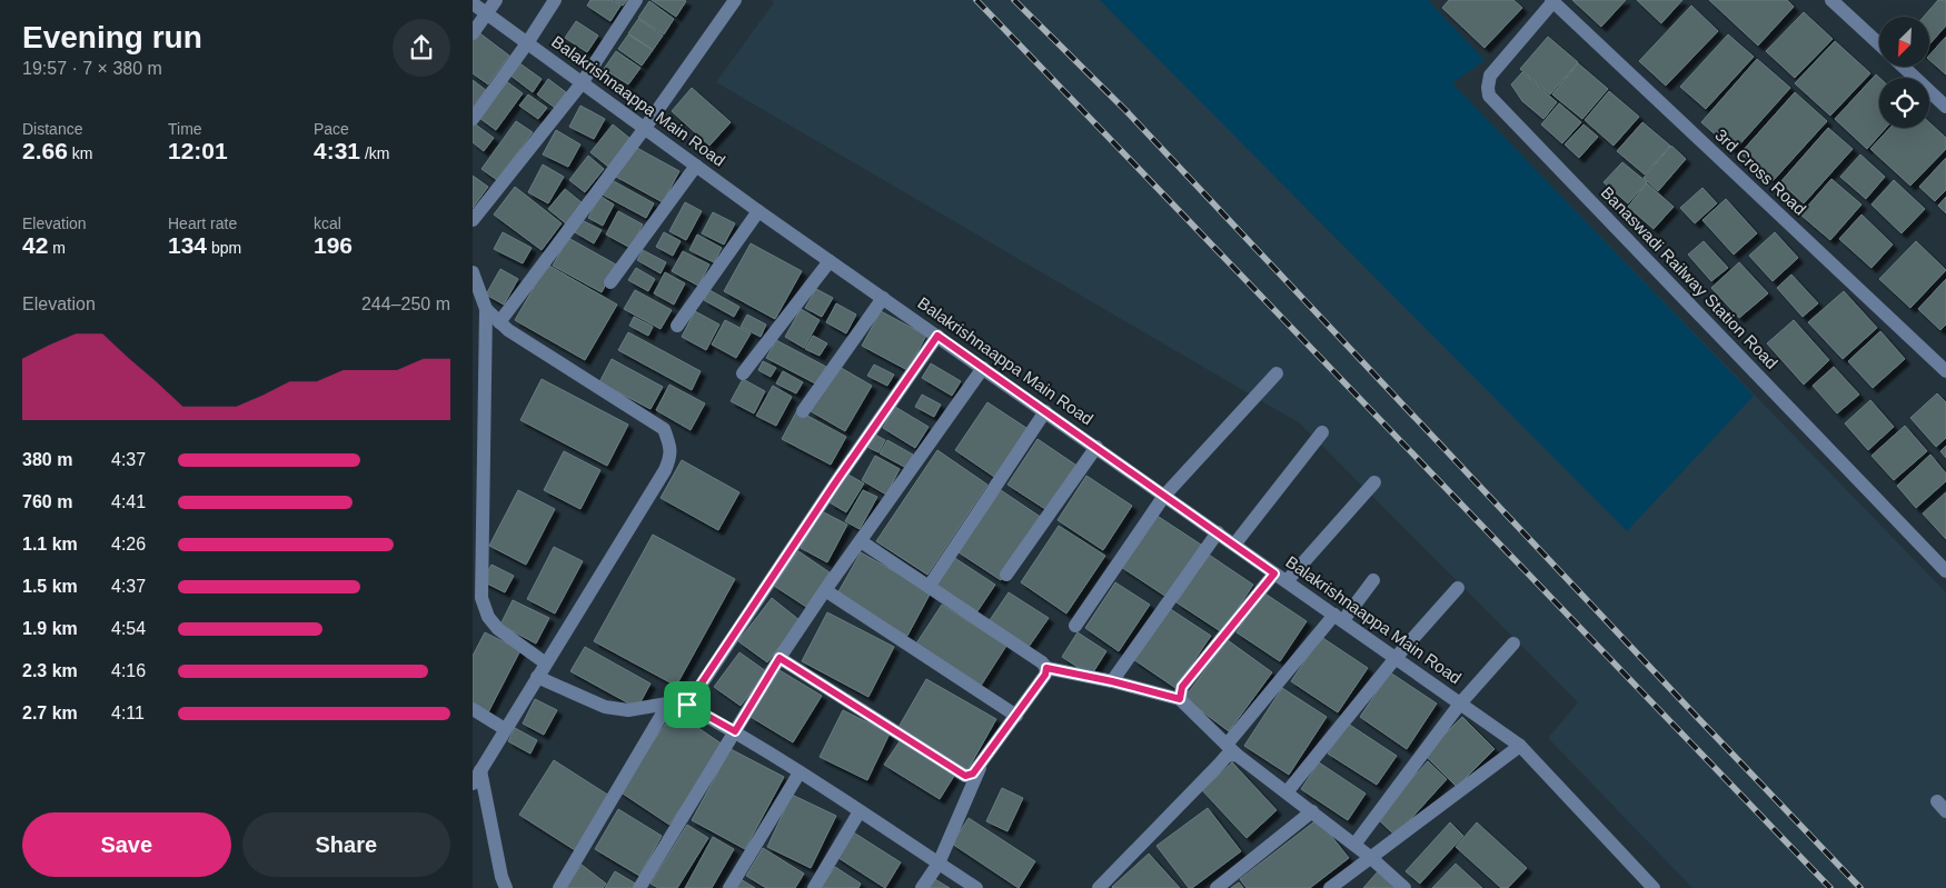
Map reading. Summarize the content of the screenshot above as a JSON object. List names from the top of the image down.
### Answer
{
  "streets": {
    "street": ["Balakrishnaappa Main Road", "3rd Cross Road", "Banaswadi Railway Station Road"]
  },
  "crossings": [
    ["3rd Cross Road", "Banaswadi Railway Station Road"]
  ],
  "north": "bottom left",
  "page": {
    "heading": ["Evening run", "19:57 · 7 × 380 m"],
    "stats": [
      ["Distance", "2.66 km"],
      ["Time", "12:01"],
      ["Pace", "4:31 /km"],
      ["Elevation", "42 m"],
      ["Heart rate", "134 bpm"],
      ["kcal", "196"]
    ],
    "chart": ["Elevation", "244–250 m"],
    "list": [
      {
        "name": "380 m",
        "note": "4:37"
      },
      {
        "name": "760 m",
        "note": "4:41"
      },
      {
        "name": "1.1 km",
        "note": "4:26"
      },
      {
        "name": "1.5 km",
        "note": "4:37"
      },
      {
        "name": "1.9 km",
        "note": "4:54"
      },
      {
        "name": "2.3 km",
        "note": "4:16"
      },
      {
        "name": "2.7 km",
        "note": "4:11"
      }
    ],
    "buttons": ["Save", "Share"]
  }
}
